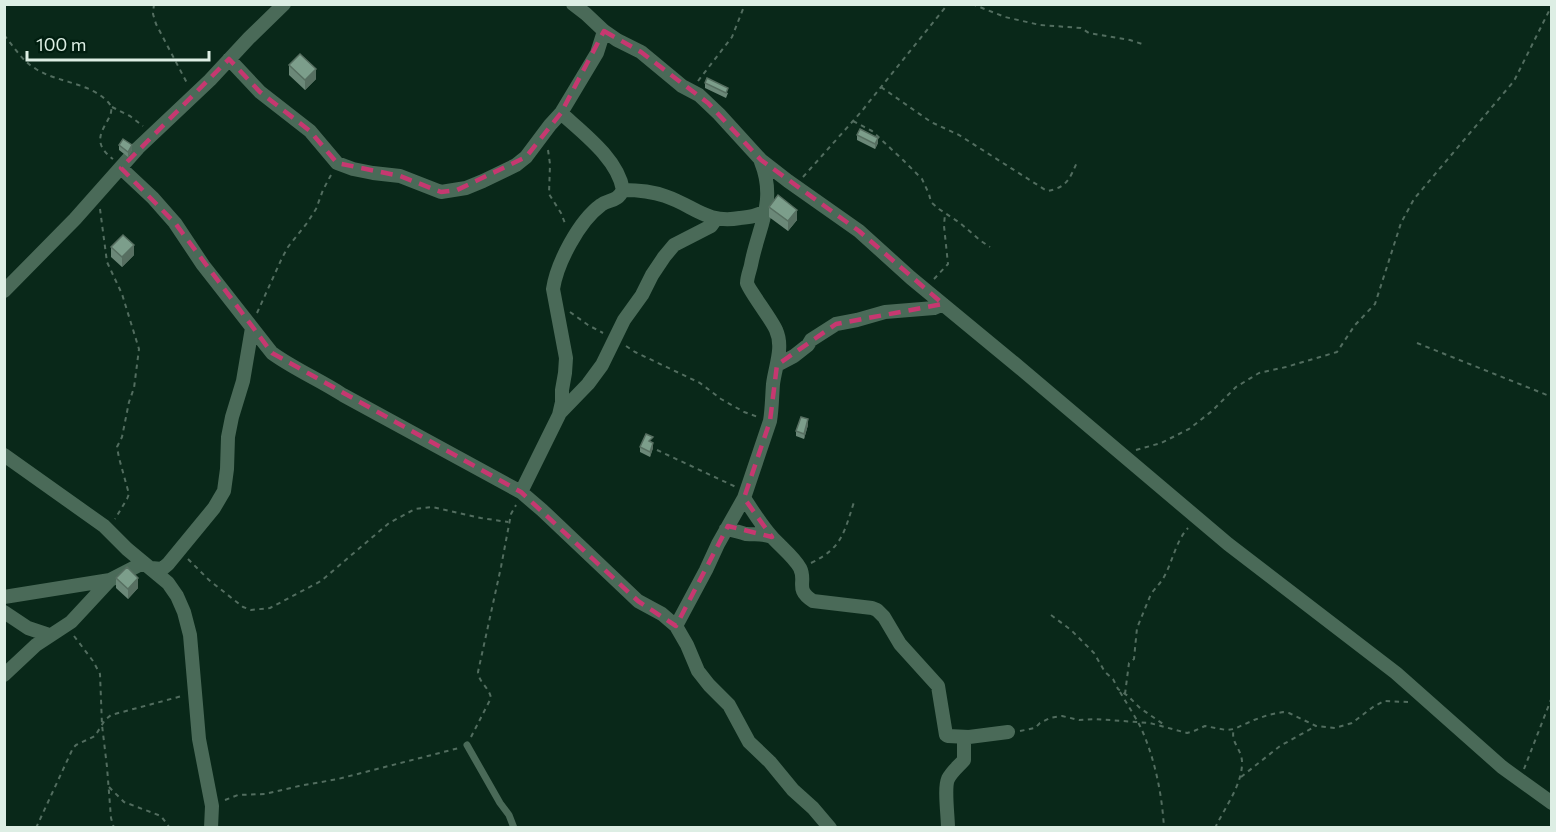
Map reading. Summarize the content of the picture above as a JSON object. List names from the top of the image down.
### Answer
{
  "scale_bar": "100 m"
}
